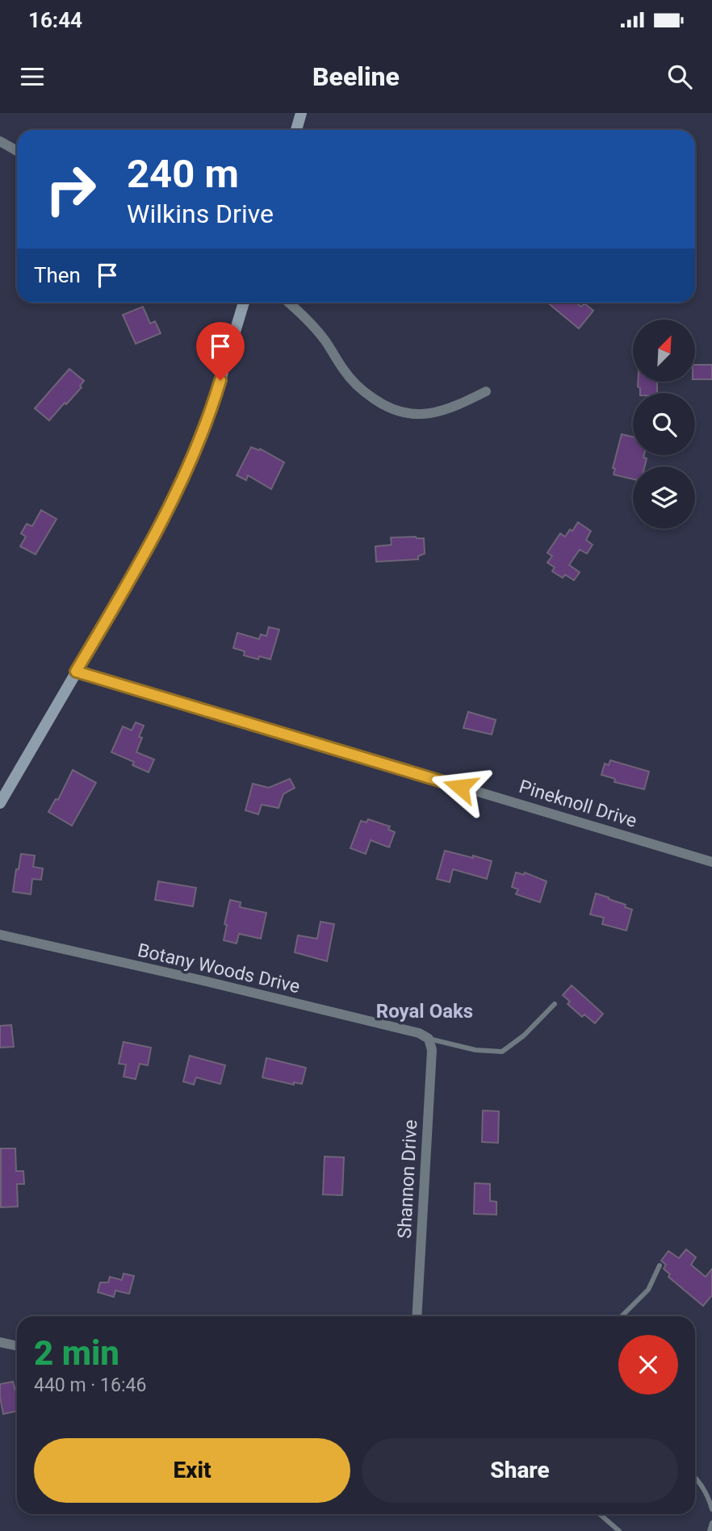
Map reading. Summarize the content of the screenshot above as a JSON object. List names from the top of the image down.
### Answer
{
  "streets": {
    "street": ["Pineknoll Drive", "Botany Woods Drive", "Shannon Drive"]
  },
  "crossings": [
    ["Botany Woods Drive", "Shannon Drive"]
  ],
  "districts": ["Royal Oaks"],
  "north": "top right",
  "page": {
    "status": "16:44",
    "header": "Beeline",
    "turn": ["240 m", "Wilkins Drive"],
    "then": "Then",
    "heading": ["2 min", "440 m · 16:46"],
    "buttons": ["Exit", "Share"]
  }
}
